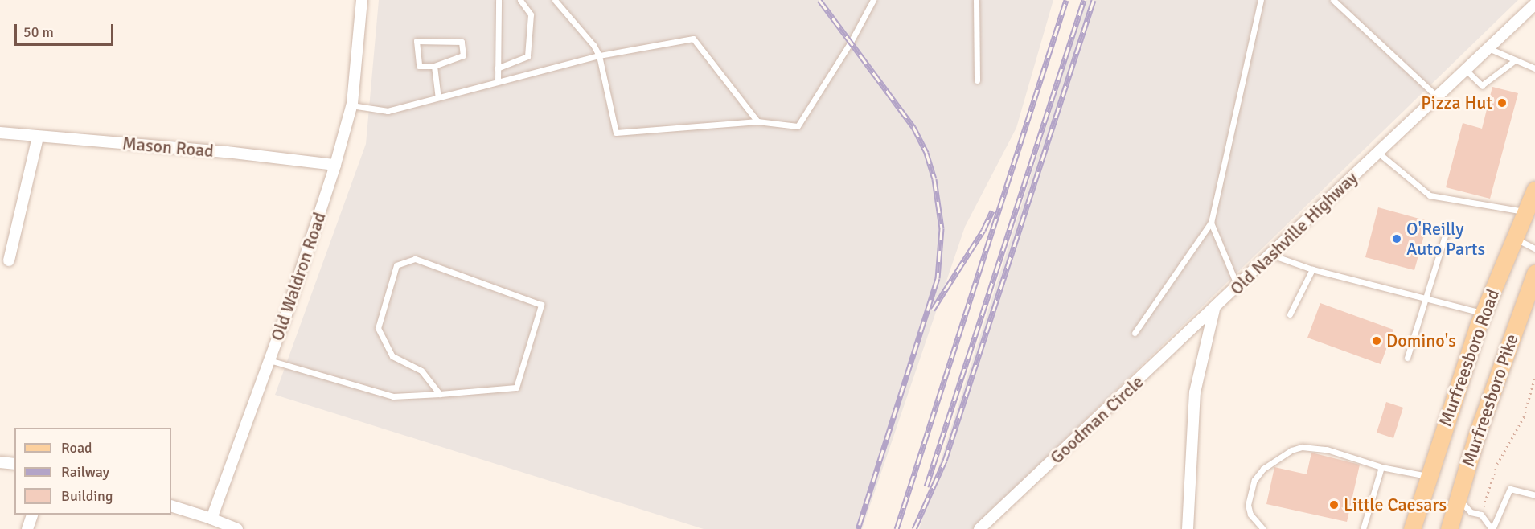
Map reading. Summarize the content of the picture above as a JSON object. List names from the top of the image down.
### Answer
{
  "streets": {
    "main road": ["Murfreesboro Road", "Murfreesboro Pike"],
    "street": [
      "Mason Road",
      "Old Nashville Highway",
      "Old Waldron Road",
      "Goodman Circle"
    ]
  },
  "crossings": [
    ["Mason Road", "Old Waldron Road"],
    ["Old Nashville Highway", "Goodman Circle"]
  ],
  "places": [
    "Pizza Hut",
    "O'Reilly Auto Parts",
    "Domino's",
    "Little Caesars"
  ],
  "legend": ["Road", "Railway", "Building"],
  "scale_bar": "50 m"
}
